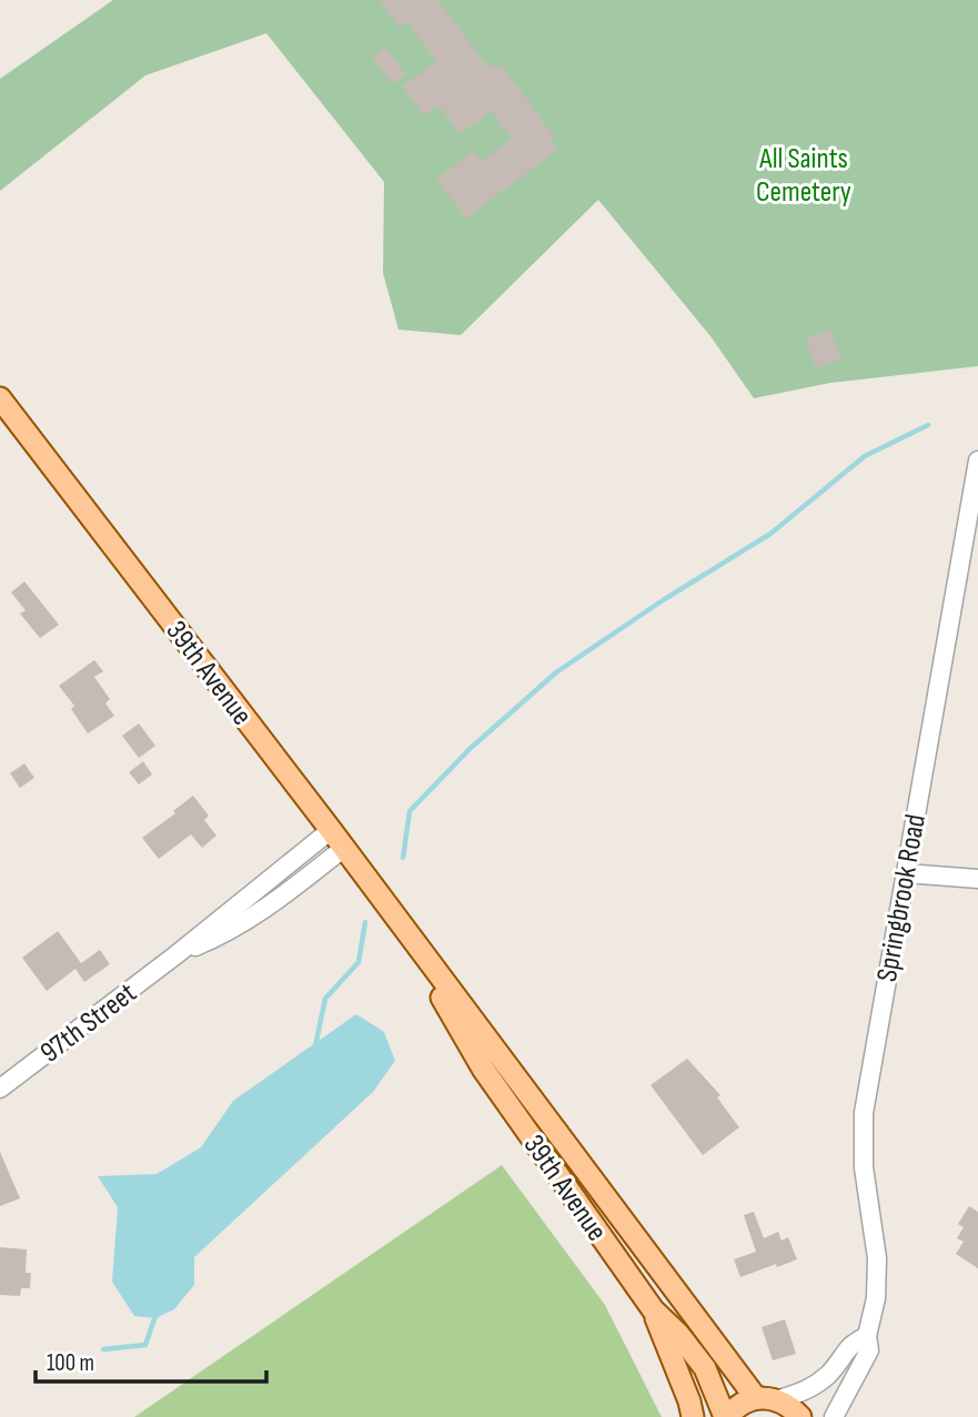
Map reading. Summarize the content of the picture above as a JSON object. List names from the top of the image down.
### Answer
{
  "streets": {
    "main road": ["39th Avenue"],
    "street": ["Springbrook Road", "97th Street"]
  },
  "crossings": [
    ["39th Avenue", "97th Street"]
  ],
  "parks": ["All Saints Cemetery"],
  "scale_bar": "100 m"
}
